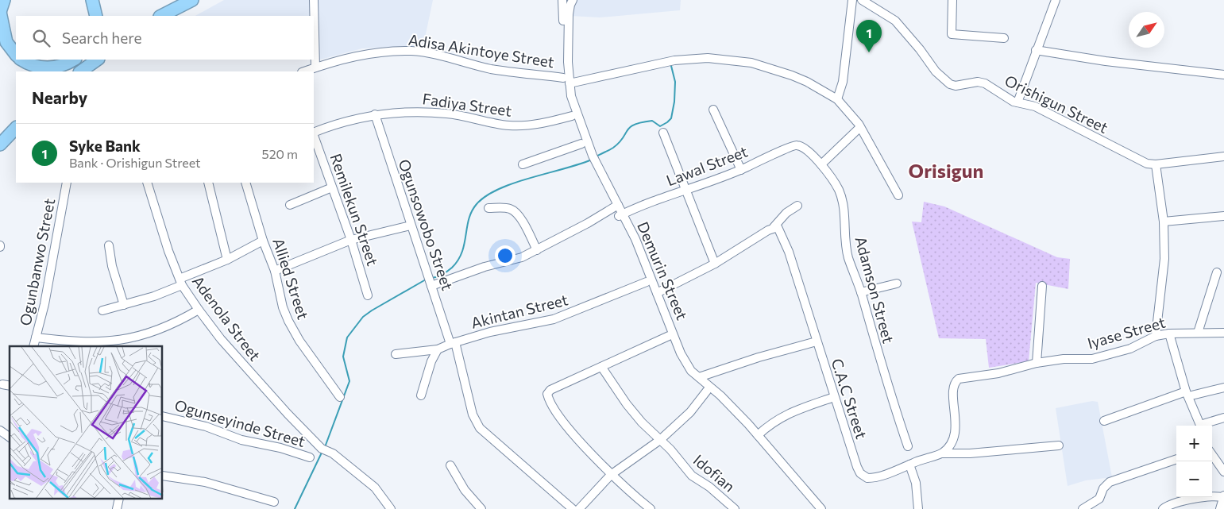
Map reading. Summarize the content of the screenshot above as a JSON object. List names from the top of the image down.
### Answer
{
  "streets": {
    "street": [
      "Adisa Akintoye Street",
      "Orishigun Street",
      "Fadiya Street",
      "Lawal Street",
      "Remilekun Street",
      "Ogunsowobo Street",
      "Ogunbanwo Street",
      "Demurin Street",
      "Allied Street",
      "Adamson Street",
      "Akintan Street",
      "Adenola Street",
      "Iyase Street",
      "C.A.C Street",
      "Ogunseyinde Street",
      "Idofian"
    ]
  },
  "crossings": [
    ["Adisa Akintoye Street", "Demurin Street"],
    ["Fadiya Street", "Ogunsowobo Street"],
    ["Fadiya Street", "Demurin Street"],
    ["Lawal Street", "Demurin Street"],
    ["Lawal Street", "Adamson Street"],
    ["Ogunsowobo Street", "Akintan Street"],
    ["Demurin Street", "Akintan Street"]
  ],
  "districts": ["Orisigun"],
  "north": "top right",
  "page": {
    "search": "Search here",
    "pins": "1",
    "heading": "Nearby",
    "list": [
      {
        "mark": "1",
        "name": "Syke Bank",
        "note": "Bank · Orishigun Street",
        "value": "520 m"
      }
    ],
    "map_buttons": ["+", "−"]
  }
}
